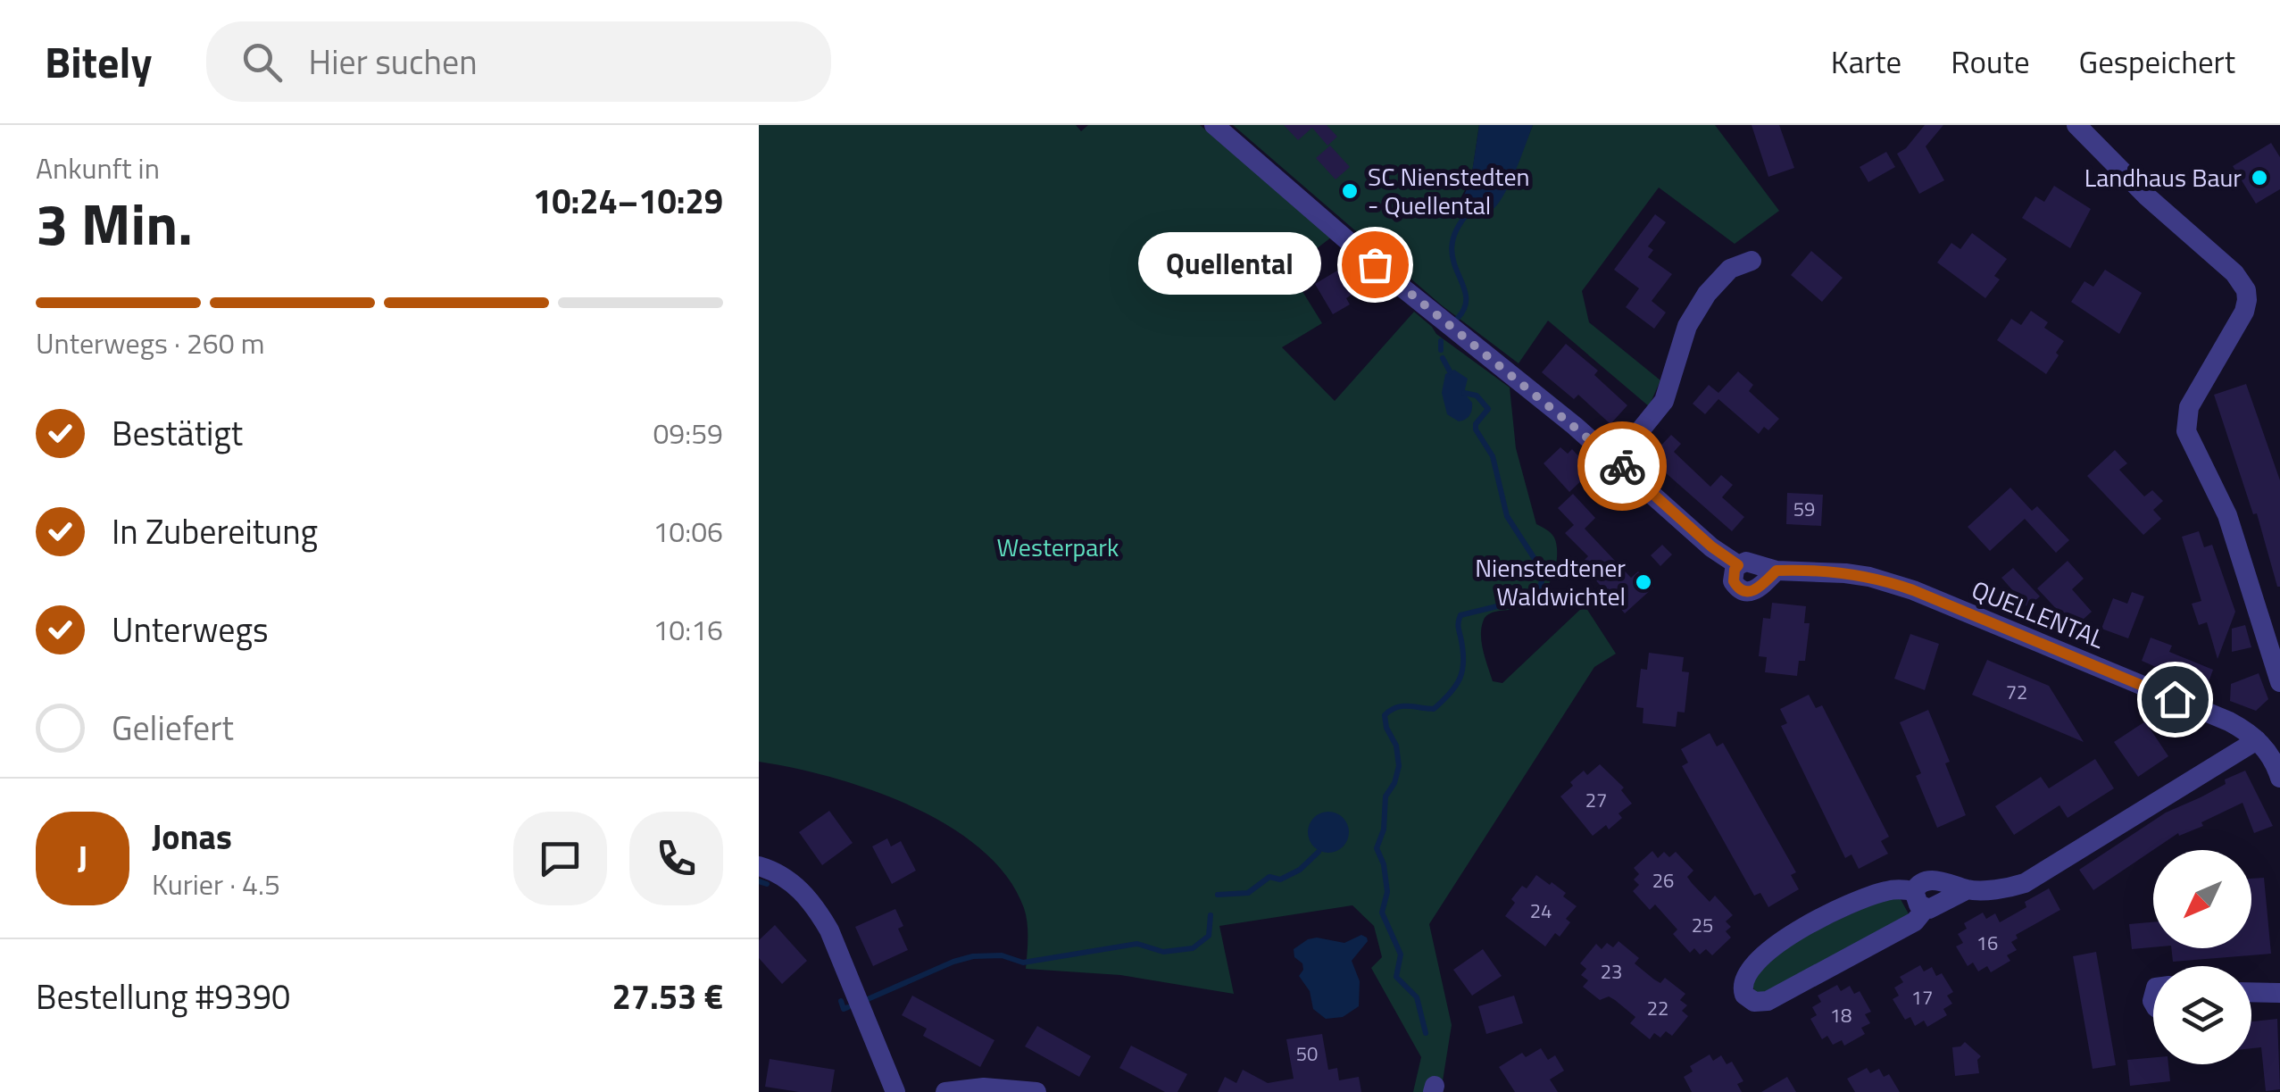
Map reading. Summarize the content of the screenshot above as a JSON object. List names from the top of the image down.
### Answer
{
  "streets": {
    "street": ["QUELLENTAL"]
  },
  "parks": ["Westerpark"],
  "places": [
    "Landhaus Baur",
    "SC Nienstedten - Quellental",
    "Quellental",
    "Nienstedtener Waldwichtel"
  ],
  "house_numbers": [
    "59",
    "72",
    "27",
    "26",
    "24",
    "25",
    "16",
    "23",
    "17",
    "22",
    "18",
    "50"
  ],
  "north": "bottom left",
  "page": {
    "header": "Bitely",
    "search": "Hier suchen",
    "nav": ["Karte", "Route", "Gespeichert"],
    "heading": ["3 Min.", "Ankunft in", "10:24–10:29"],
    "panel": [
      "Jonas",
      "Kurier · 4.5",
      "Bestellung #9390",
      "27.53 €"
    ],
    "bubble": "Quellental",
    "bar": "Unterwegs · 260 m",
    "list": [
      ["Bestätigt", "09:59"],
      ["In Zubereitung", "10:06"],
      ["Unterwegs", "10:16"],
      "Geliefert"
    ],
    "round": "J"
  }
}
